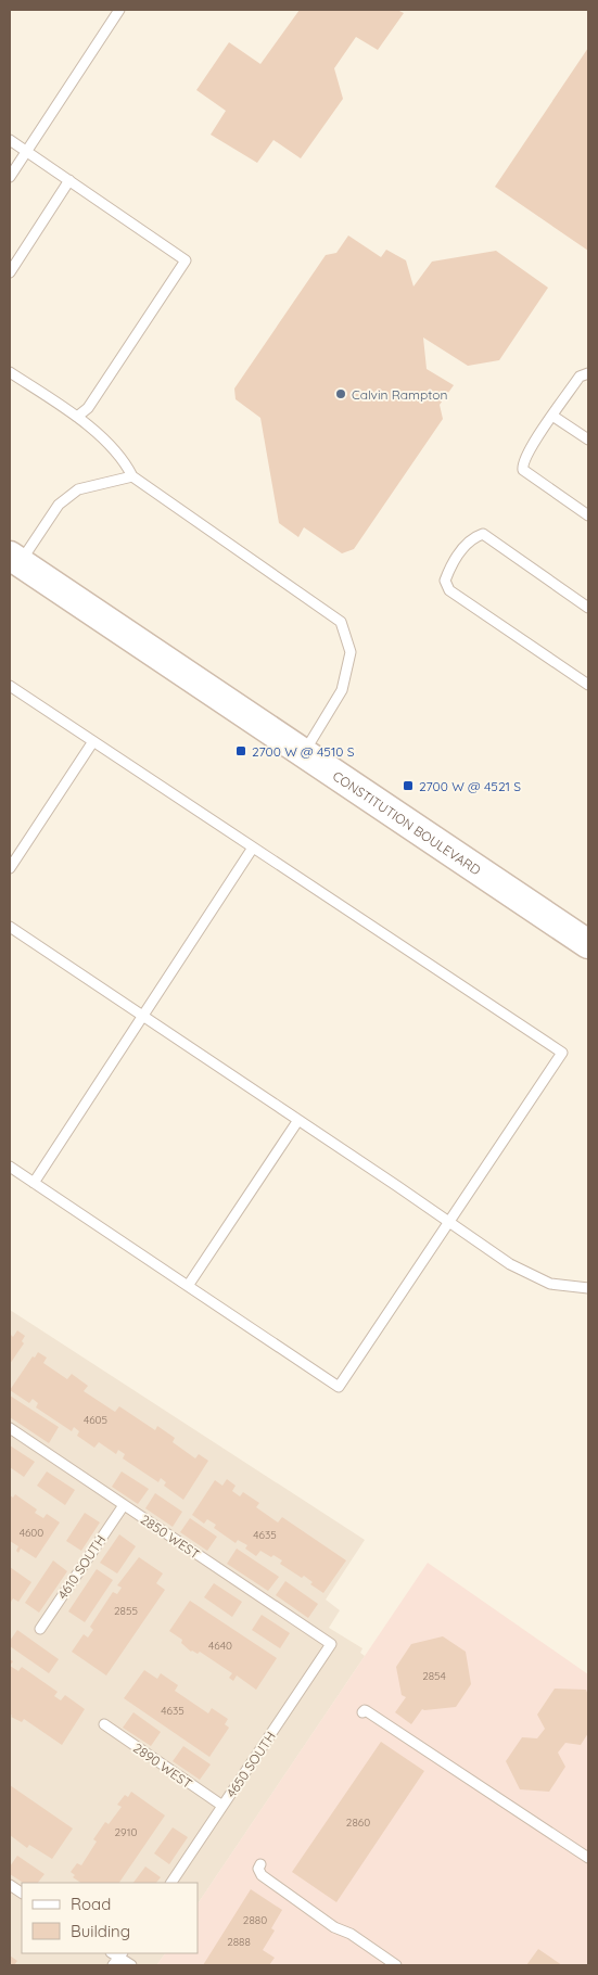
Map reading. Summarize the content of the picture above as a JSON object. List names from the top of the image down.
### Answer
{
  "streets": {
    "main road": ["CONSTITUTION BOULEVARD"],
    "lane": [
      "2850 WEST",
      "4610 SOUTH",
      "4650 SOUTH",
      "2890 WEST"
    ]
  },
  "crossings": [
    ["2850 WEST", "4610 SOUTH"],
    ["2850 WEST", "4650 SOUTH"],
    ["4650 SOUTH", "2890 WEST"]
  ],
  "places": {
    "other": ["Calvin Rampton"],
    "transit": ["2700 W @ 4510 S", "2700 W @ 4521 S"]
  },
  "house_numbers": [
    "4605",
    "4600",
    "4635",
    "2855",
    "4640",
    "2854",
    "4635",
    "2860",
    "2910",
    "2880",
    "2888"
  ],
  "legend": ["Road", "Building"]
}
